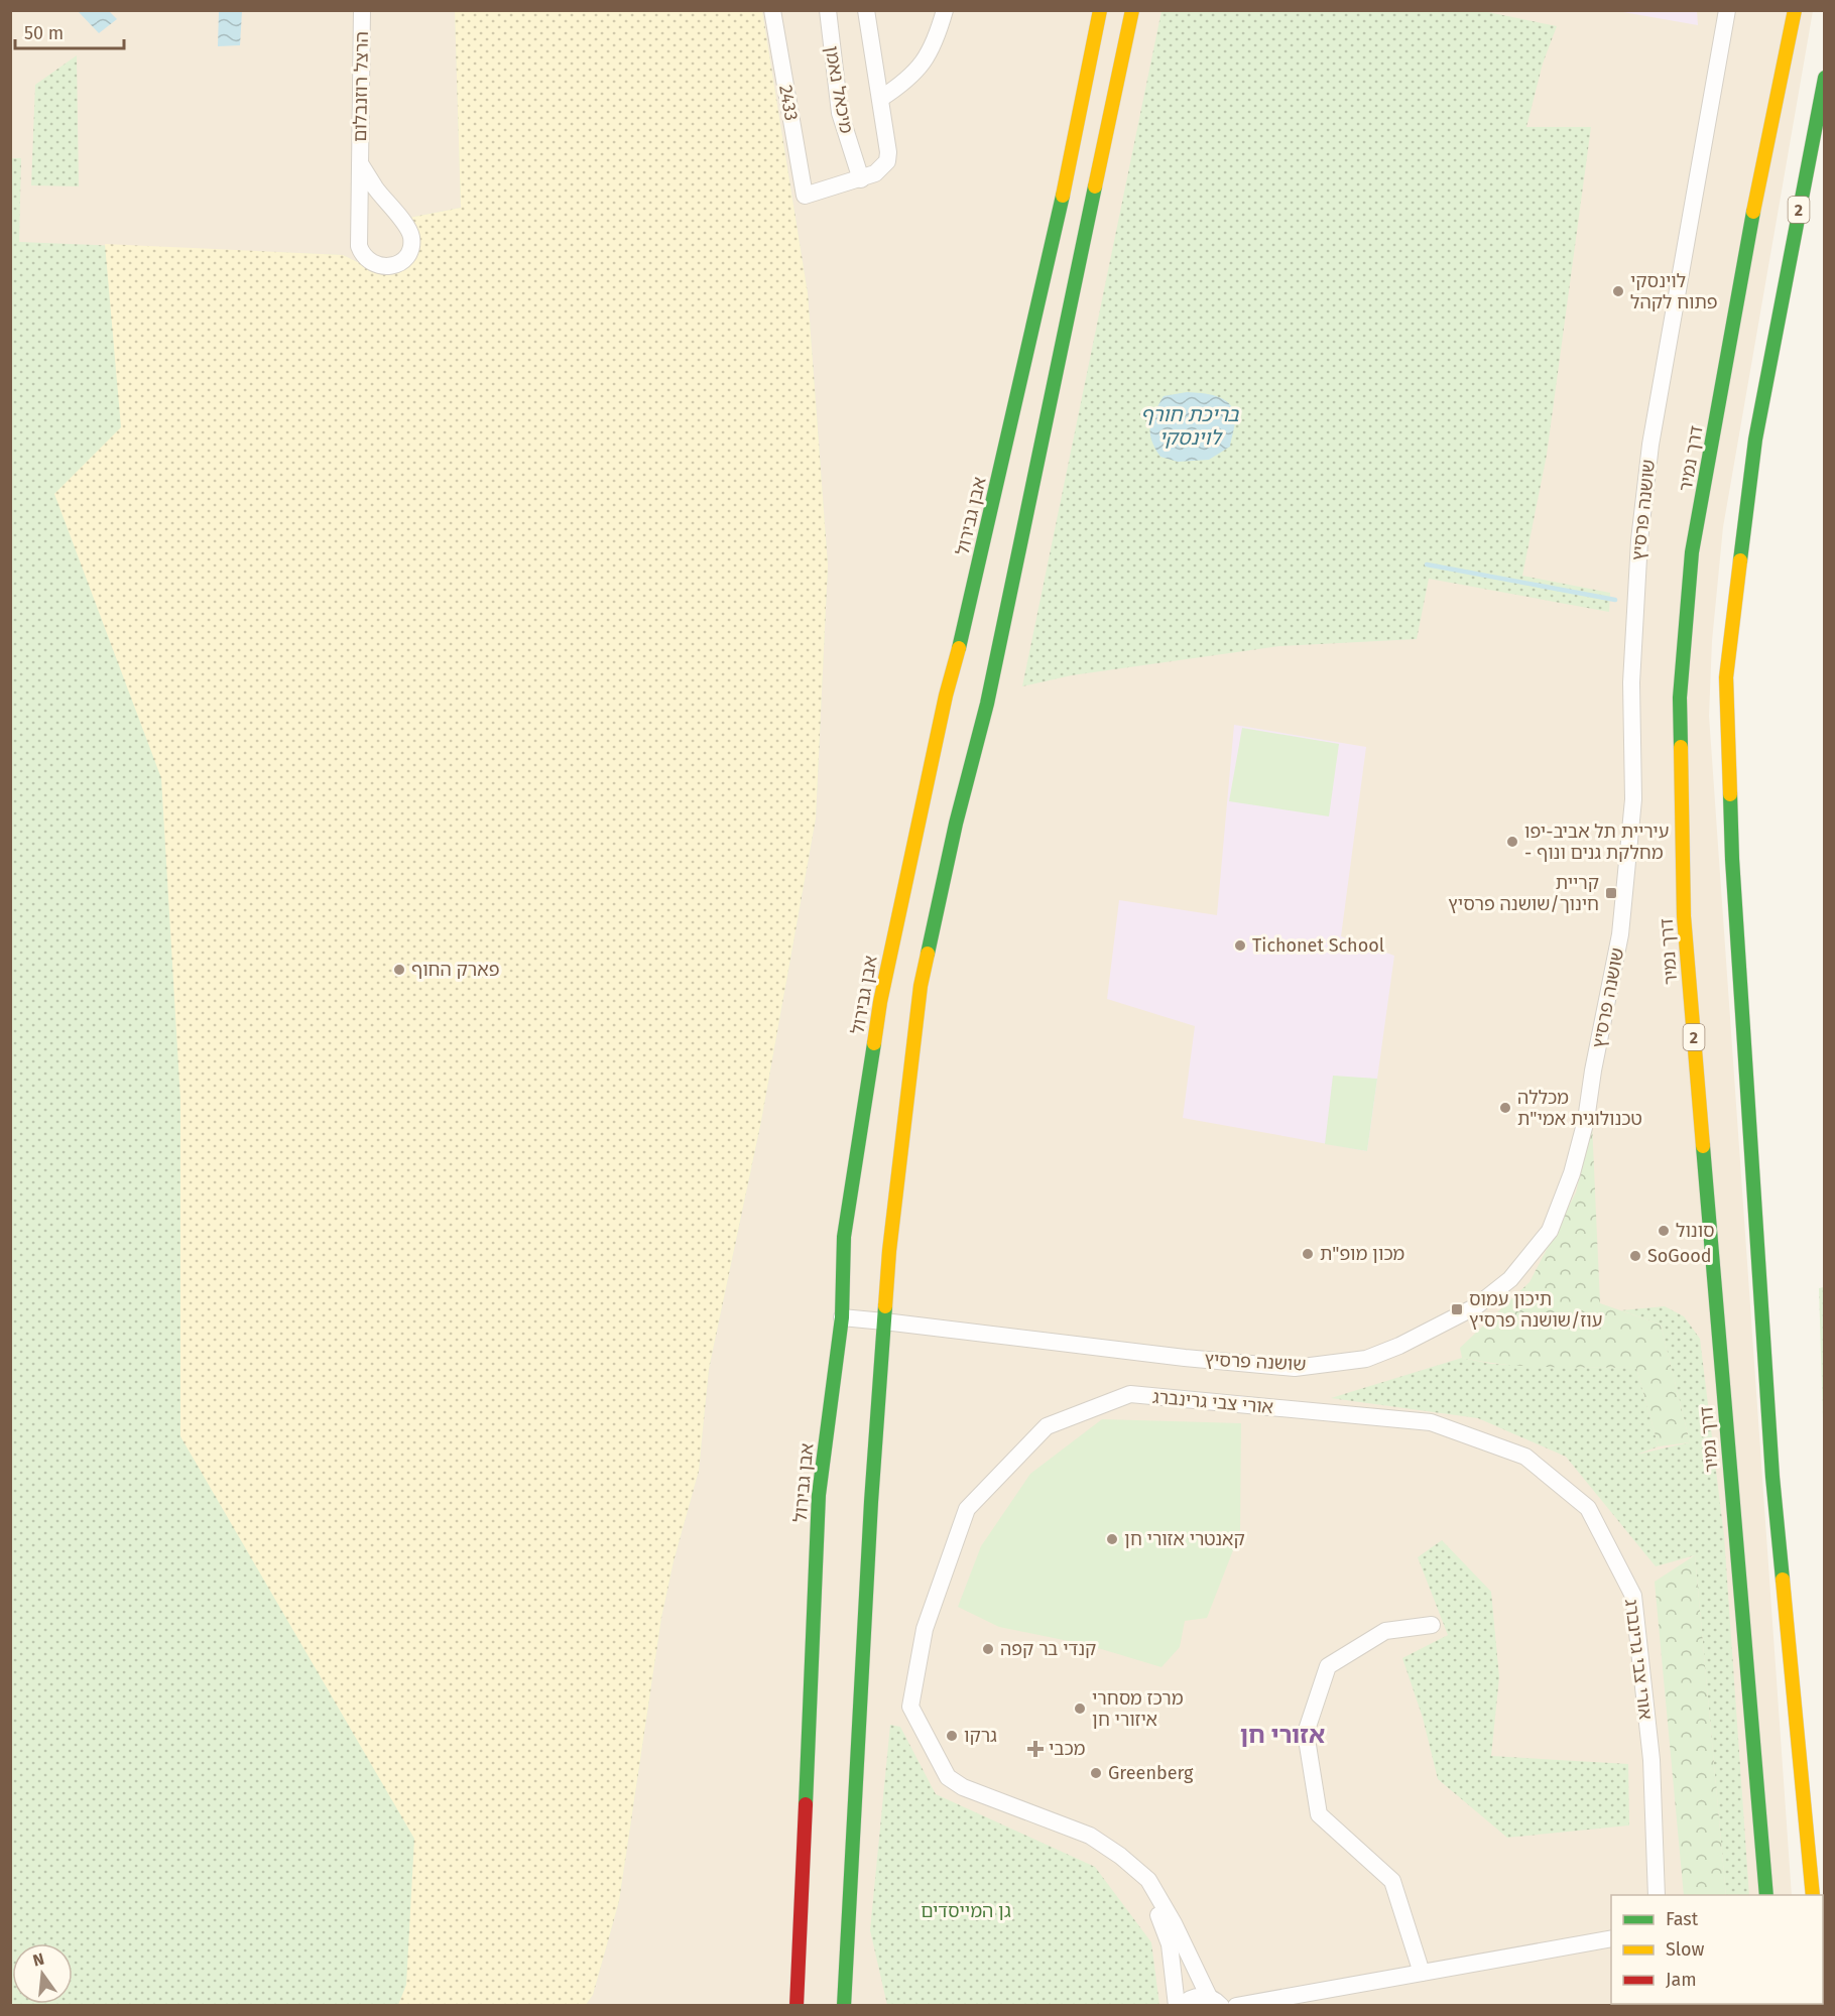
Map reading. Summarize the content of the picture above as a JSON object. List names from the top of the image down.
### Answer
{
  "streets": {
    "main road": ["2", "דרך נמיר", "אבן גבירול"],
    "street": [
      "הרצל רוזנבלום",
      "מיכאל נאמן",
      "2433",
      "שושנה פרסיץ",
      "אורי צבי גרינברג"
    ]
  },
  "crossings": [
    ["מיכאל נאמן", "2433"],
    ["שושנה פרסיץ", "אבן גבירול"]
  ],
  "districts": ["אזורי חן"],
  "water": ["בריכת חורף לוינסקי"],
  "parks": ["גן המייסדים"],
  "places": {
    "other": [
      "לוינסקי פתוח לקהל",
      "עיריית תל אביב-יפו - מחלקת גנים ונוף",
      "Tichonet School",
      "פארק החוף",
      "מכללה טכנולוגית אמי\"ת",
      "סונול",
      "מכון מופ\"ת",
      "SoGood",
      "קאנטרי אזורי חן",
      "קנדי בר קפה",
      "מרכז מסחרי איזורי חן",
      "גרקו",
      "Greenberg"
    ],
    "transit": ["קריית חינוך/שושנה פרסיץ", "תיכון עמוס עוז/שושנה פרסיץ"],
    "health": ["מכבי"]
  },
  "legend": ["Fast", "Slow", "Jam"],
  "scale_bar": "50 m",
  "north": "top"
}
